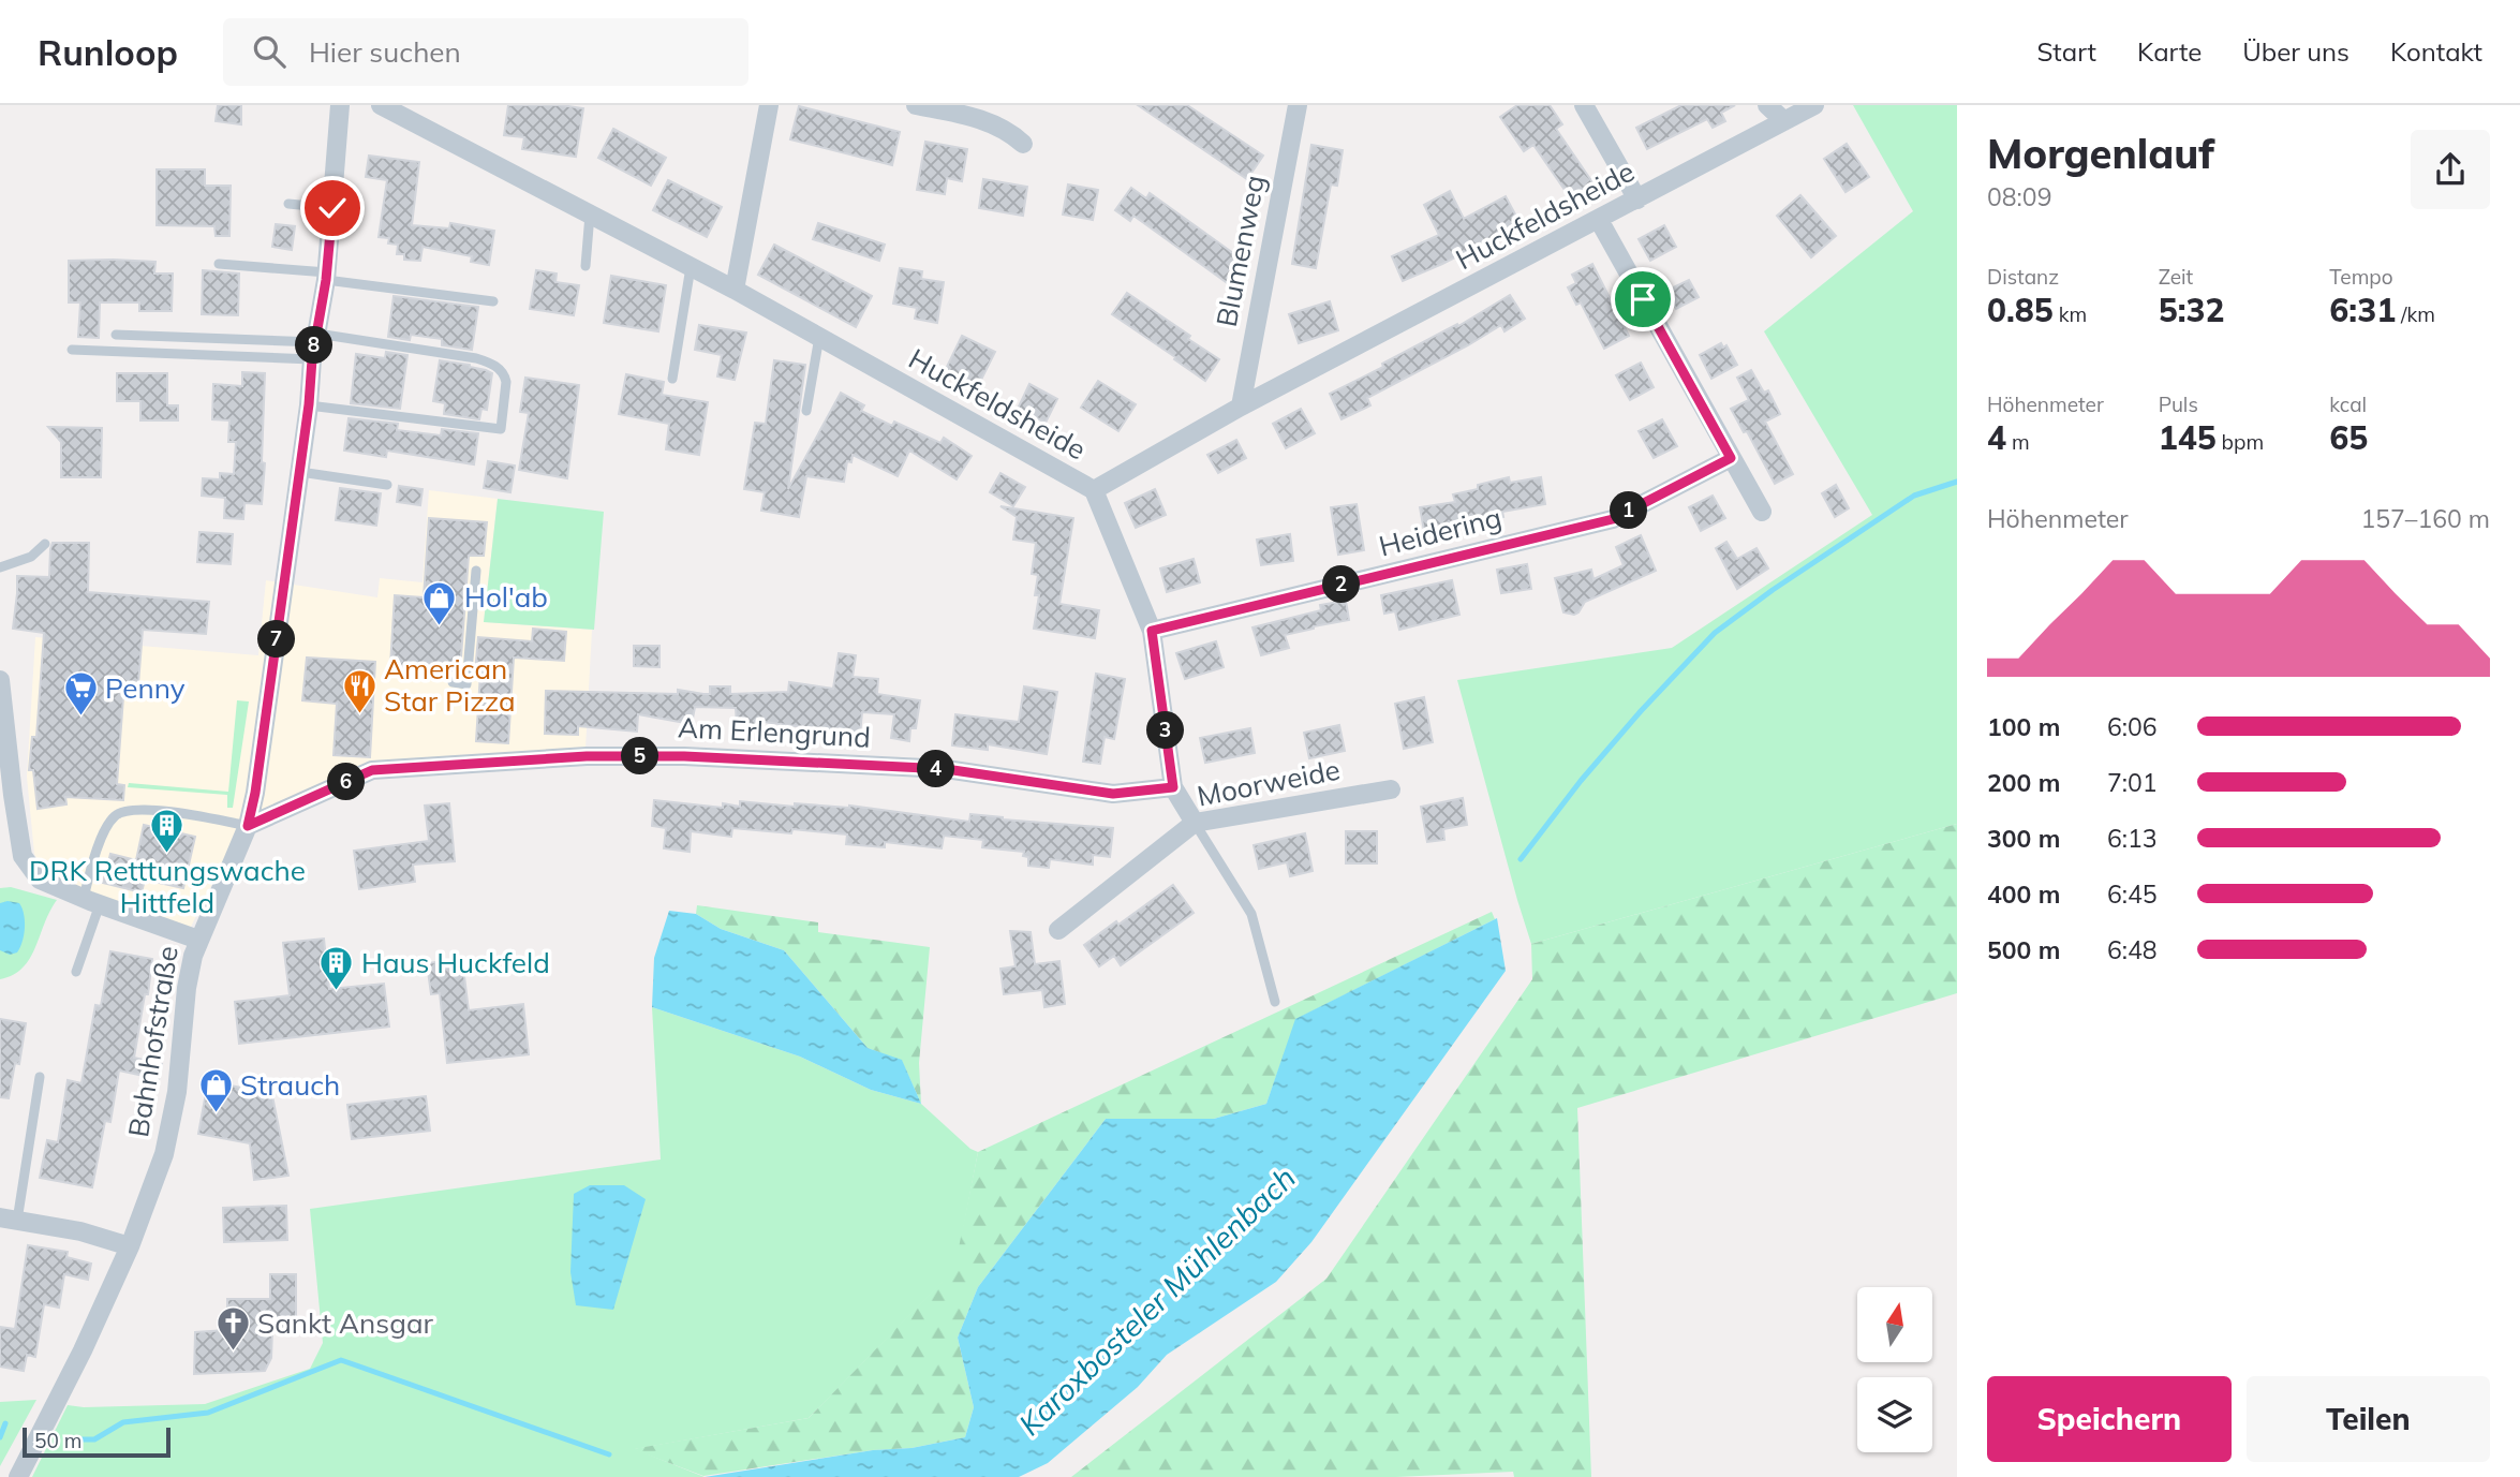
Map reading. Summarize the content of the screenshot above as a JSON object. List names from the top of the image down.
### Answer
{
  "streets": {
    "street": [
      "Huckfeldsheide",
      "Blumenweg",
      "Heidering",
      "Am Erlengrund",
      "Moorweide",
      "Bahnhofstraße"
    ]
  },
  "crossings": [
    ["Huckfeldsheide", "Blumenweg"],
    ["Am Erlengrund", "Bahnhofstraße"]
  ],
  "water": ["Karoxbosteler Mühlenbach"],
  "places": {
    "shop": ["Hol'ab", "Strauch"],
    "restaurant": ["American Star Pizza"],
    "supermarket": ["Penny"],
    "building": ["DRK Retttungswache Hittfeld", "Haus Huckfeld"],
    "church": ["Sankt Ansgar"]
  },
  "scale_bar": "50 m",
  "north": "top",
  "page": {
    "header": "Runloop",
    "search": "Hier suchen",
    "nav": [
      "Start",
      "Karte",
      "Über uns",
      "Kontakt"
    ],
    "heading": ["Morgenlauf", "08:09"],
    "stats": [
      ["Distanz", "0.85 km"],
      ["Zeit", "5:32"],
      ["Tempo", "6:31 /km"],
      ["Höhenmeter", "4 m"],
      ["Puls", "145 bpm"],
      ["kcal", "65"]
    ],
    "pins": [
      "8",
      "1",
      "2",
      "7",
      "3",
      "5",
      "4",
      "6"
    ],
    "chart": ["Höhenmeter", "157–160 m"],
    "list": [
      {
        "name": "100 m",
        "note": "6:06"
      },
      {
        "name": "200 m",
        "note": "7:01"
      },
      {
        "name": "300 m",
        "note": "6:13"
      },
      {
        "name": "400 m",
        "note": "6:45"
      },
      {
        "name": "500 m",
        "note": "6:48"
      }
    ],
    "buttons": ["Speichern", "Teilen"],
    "scale": "50 m"
  }
}
